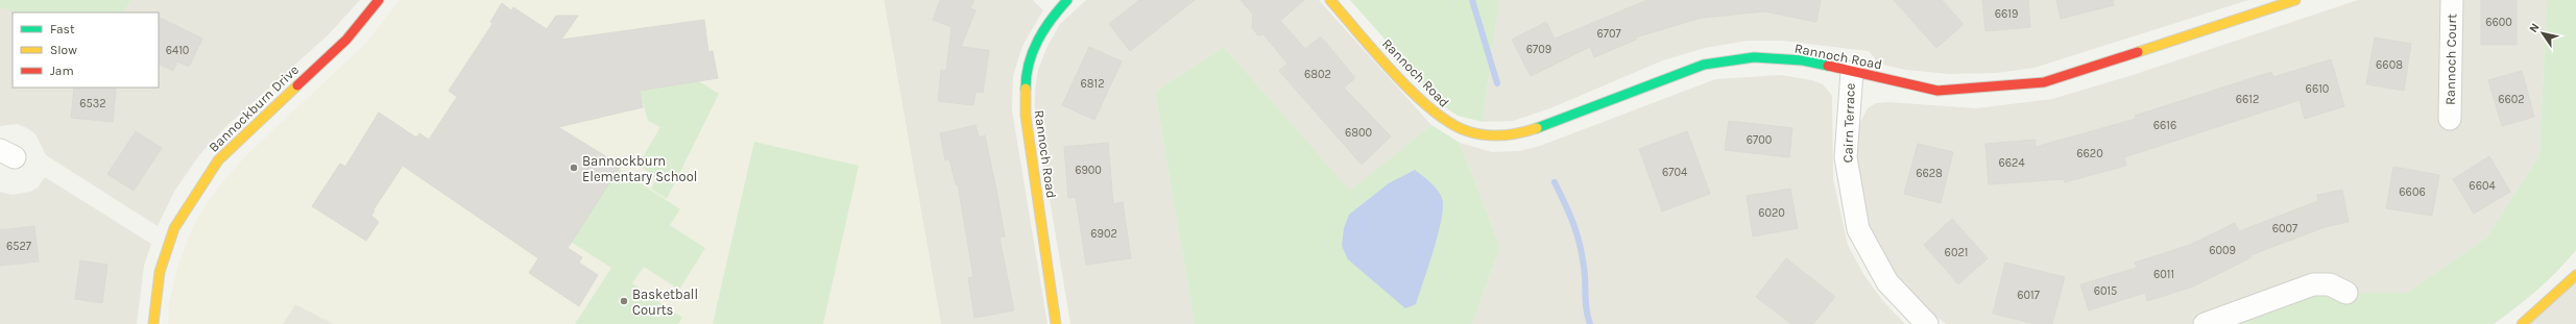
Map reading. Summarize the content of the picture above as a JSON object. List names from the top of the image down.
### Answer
{
  "streets": {
    "street": [
      "Rannoch Road",
      "Rannoch Court",
      "Bannockburn Drive",
      "Cairn Terrace"
    ]
  },
  "crossings": [
    ["Rannoch Road", "Cairn Terrace"]
  ],
  "places": ["Bannockburn Elementary School", "Basketball Courts"],
  "house_numbers": [
    "6619",
    "6600",
    "6707",
    "6709",
    "6410",
    "6608",
    "6802",
    "6812",
    "6610",
    "6612",
    "6602",
    "6532",
    "6616",
    "6800",
    "6700",
    "6620",
    "6624",
    "6900",
    "6704",
    "6628",
    "6604",
    "6606",
    "6020",
    "6007",
    "6902",
    "6527",
    "6009",
    "6021",
    "6011",
    "6015",
    "6017"
  ],
  "legend": ["Fast", "Slow", "Jam"],
  "north": "top left"
}
